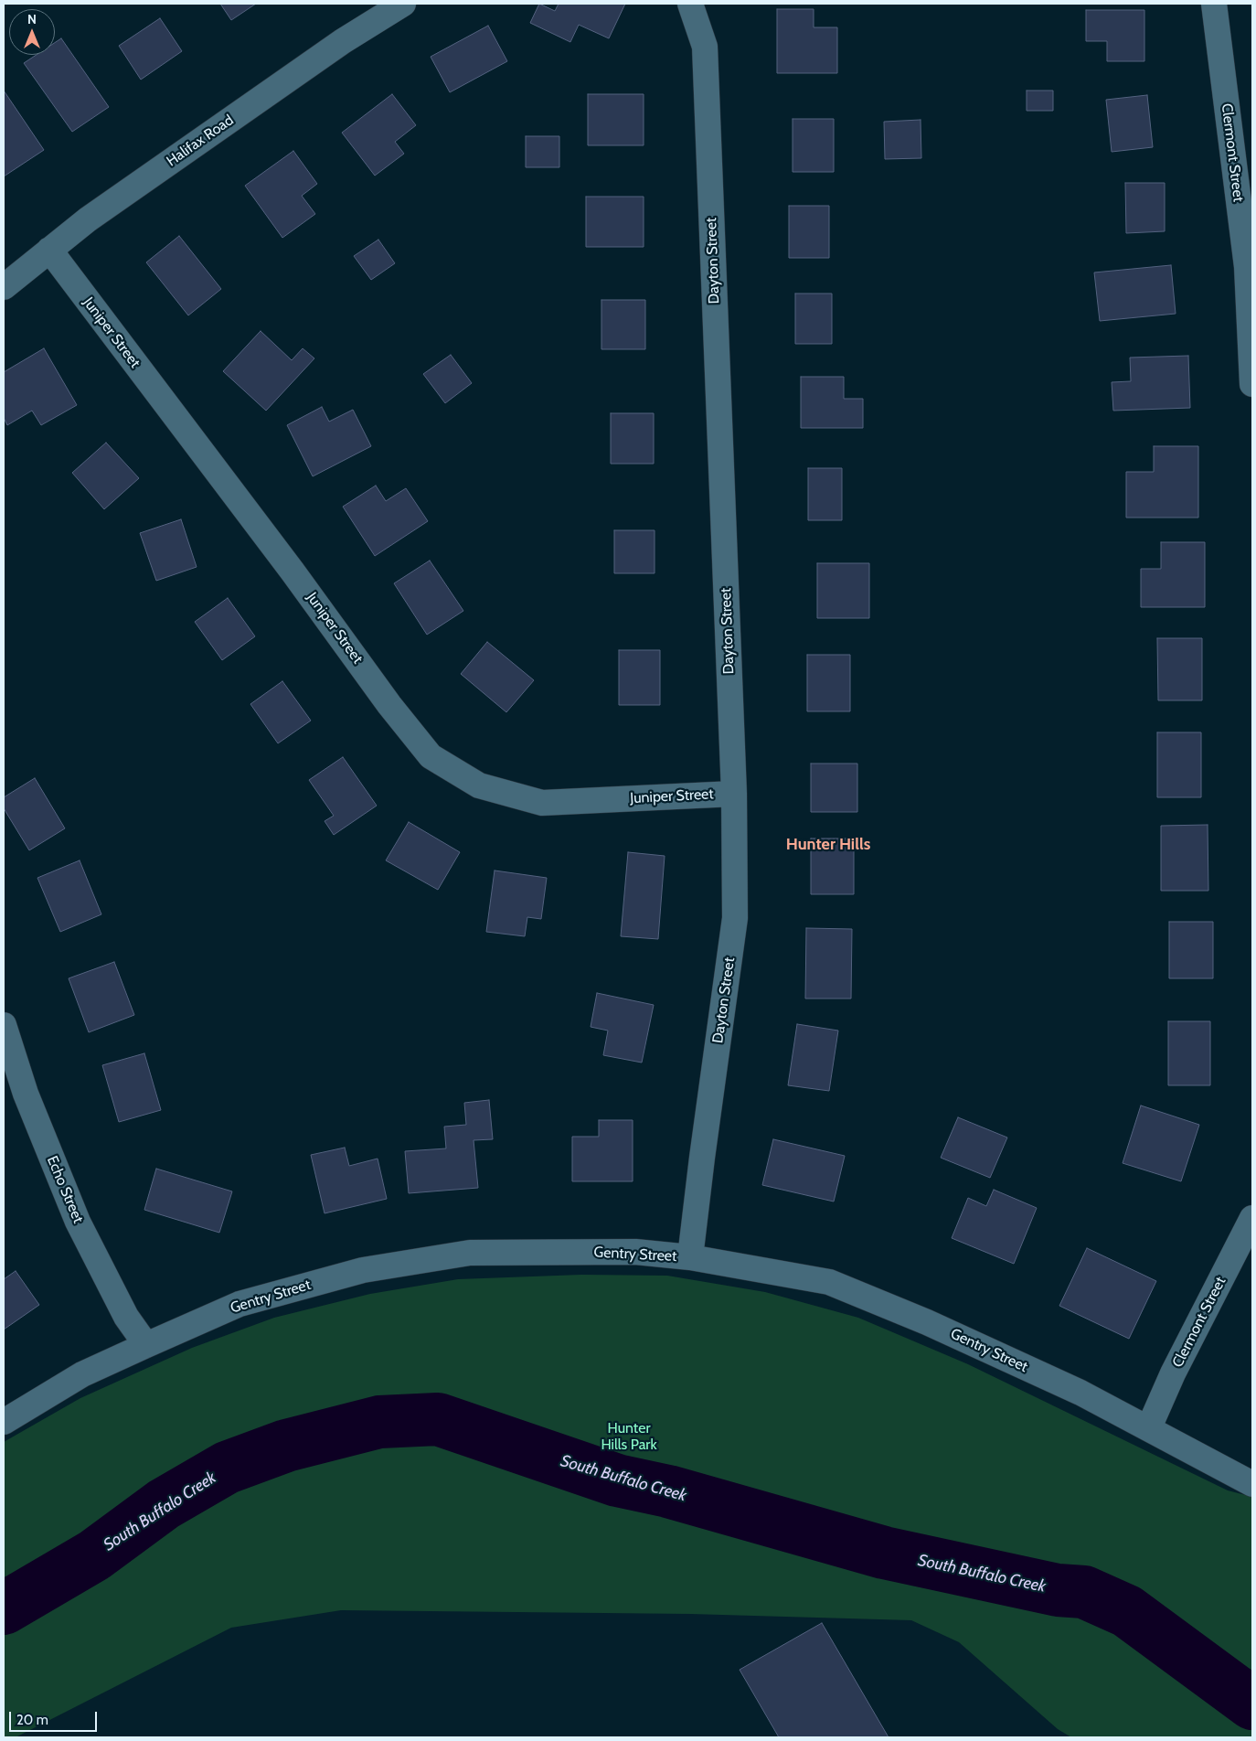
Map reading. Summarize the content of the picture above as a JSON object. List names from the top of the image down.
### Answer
{
  "streets": {
    "street": [
      "Halifax Road",
      "Clermont Street",
      "Dayton Street",
      "Juniper Street",
      "Echo Street",
      "Gentry Street"
    ]
  },
  "crossings": [
    ["Halifax Road", "Juniper Street"],
    ["Clermont Street", "Gentry Street"],
    ["Dayton Street", "Juniper Street"],
    ["Dayton Street", "Gentry Street"],
    ["Echo Street", "Gentry Street"]
  ],
  "districts": ["Hunter Hills"],
  "water": ["South Buffalo Creek"],
  "parks": ["Hunter Hills Park"],
  "scale_bar": "20 m",
  "north": "top"
}
